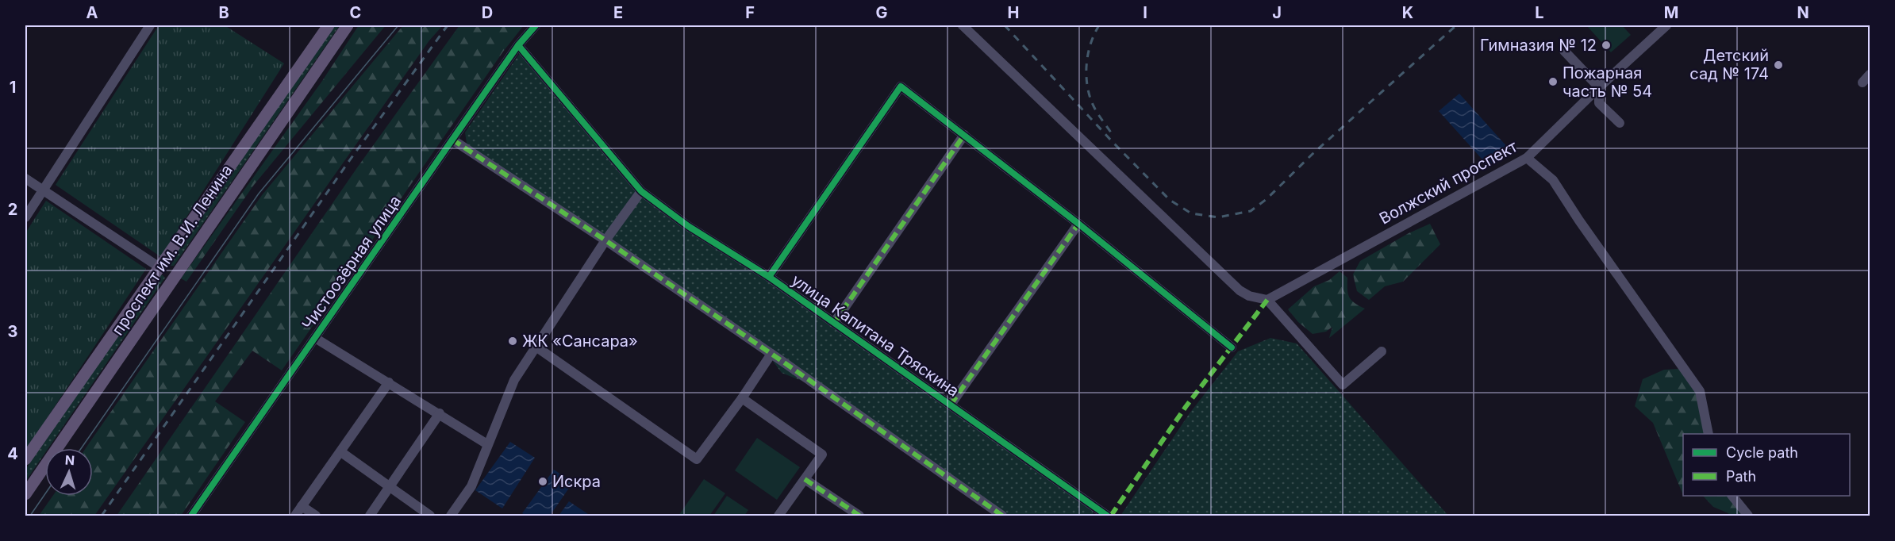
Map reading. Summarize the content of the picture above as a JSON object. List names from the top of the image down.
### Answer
{
  "streets": {
    "main road": ["проспект им. В.И. Ленина"],
    "street": ["Волжский проспект", "Чистоозёрная улица", "улица Капитана Тряскина"]
  },
  "crossings": [
    ["Чистоозёрная улица", "улица Капитана Тряскина"]
  ],
  "places": [
    "Гимназия № 12",
    "Детский сад № 174",
    "Пожарная часть № 54",
    "ЖК «Сансара»",
    "Искра"
  ],
  "legend": ["Cycle path", "Path"],
  "north": "top",
  "grid": {
    "columns": [
      "A",
      "B",
      "C",
      "D",
      "E",
      "F",
      "G",
      "H",
      "I",
      "J",
      "K",
      "L",
      "M",
      "N"
    ],
    "rows": [
      "1",
      "2",
      "3",
      "4"
    ]
  }
}
